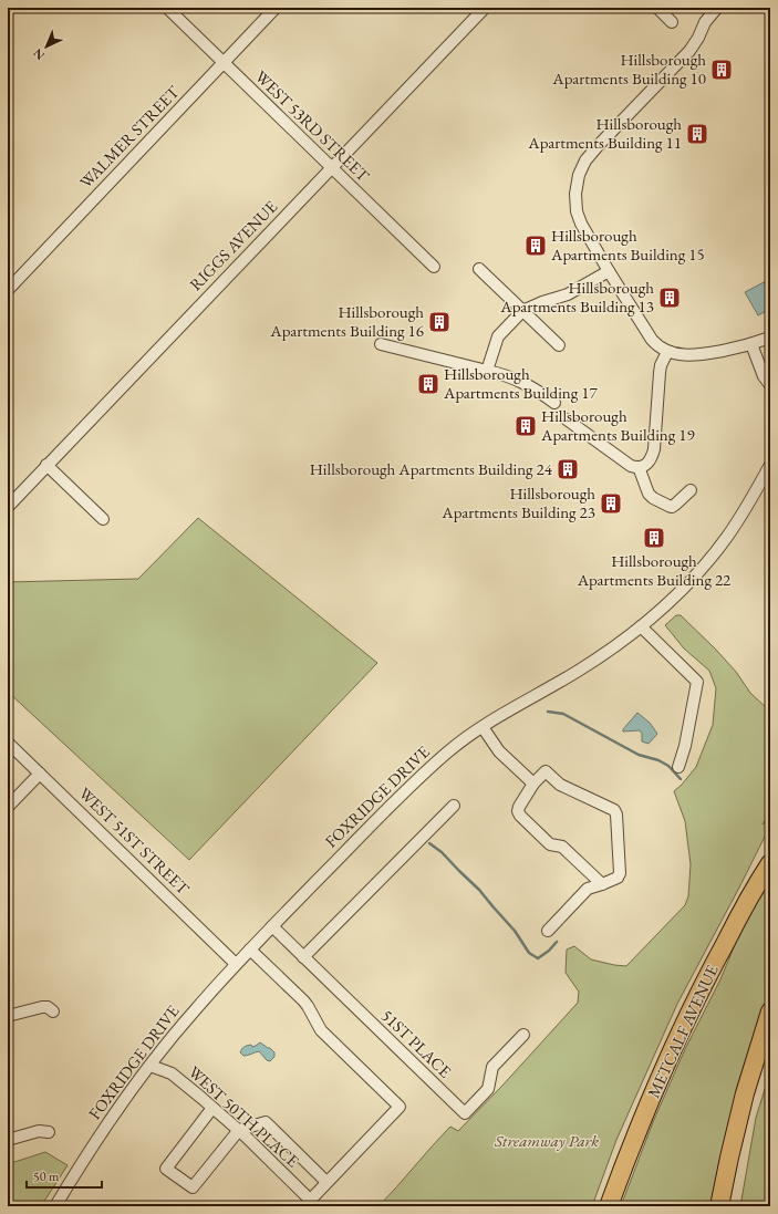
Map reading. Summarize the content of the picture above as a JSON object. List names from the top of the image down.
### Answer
{
  "streets": {
    "highway": ["METCALF AVENUE"],
    "street": [
      "WEST 53RD STREET",
      "WALMER STREET",
      "RIGGS AVENUE",
      "FOXRIDGE DRIVE",
      "WEST 51ST STREET",
      "51ST PLACE",
      "WEST 50TH PLACE"
    ]
  },
  "crossings": [
    ["WEST 53RD STREET", "WALMER STREET"],
    ["WEST 53RD STREET", "RIGGS AVENUE"],
    ["FOXRIDGE DRIVE", "WEST 51ST STREET"],
    ["FOXRIDGE DRIVE", "51ST PLACE"],
    ["FOXRIDGE DRIVE", "WEST 50TH PLACE"]
  ],
  "parks": ["Streamway Park"],
  "places": {
    "building": [
      "Hillsborough Apartments Building 10",
      "Hillsborough Apartments Building 11",
      "Hillsborough Apartments Building 15",
      "Hillsborough Apartments Building 13",
      "Hillsborough Apartments Building 16",
      "Hillsborough Apartments Building 17",
      "Hillsborough Apartments Building 19",
      "Hillsborough Apartments Building 24",
      "Hillsborough Apartments Building 23",
      "Hillsborough Apartments Building 22"
    ]
  },
  "scale_bar": "50 m",
  "north": "bottom left"
}
